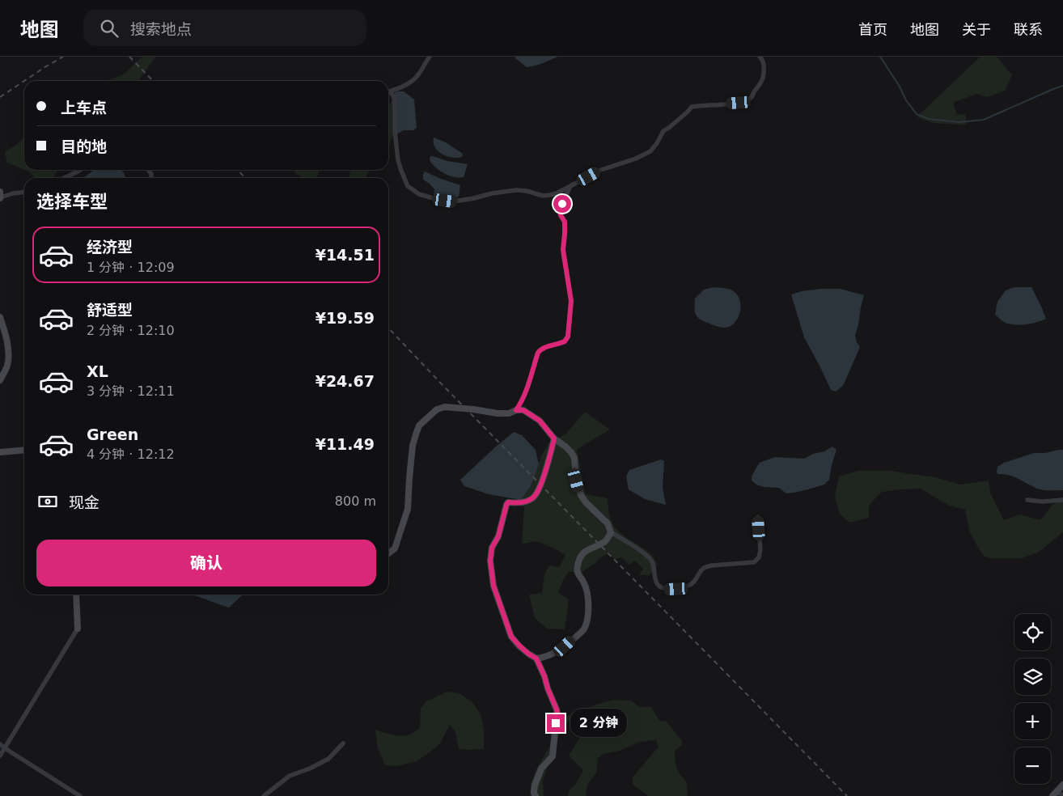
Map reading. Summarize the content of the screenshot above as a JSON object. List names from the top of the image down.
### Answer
{
  "page": {
    "header": "地图",
    "search": "搜索地点",
    "nav": [
      "首页",
      "地图",
      "关于",
      "联系"
    ],
    "banner": ["上车点", "目的地"],
    "heading": "选择车型",
    "list": [
      {
        "name": "经济型",
        "note": "1 分钟 · 12:09",
        "value": "¥14.51"
      },
      {
        "name": "舒适型",
        "note": "2 分钟 · 12:10",
        "value": "¥19.59"
      },
      {
        "name": "XL",
        "note": "3 分钟 · 12:11",
        "value": "¥24.67"
      },
      {
        "name": "Green",
        "note": "4 分钟 · 12:12",
        "value": "¥11.49"
      }
    ],
    "pay": ["现金", "800 m"],
    "buttons": "确认",
    "map_buttons": ["+", "−"],
    "bubble": "2 分钟"
  }
}
